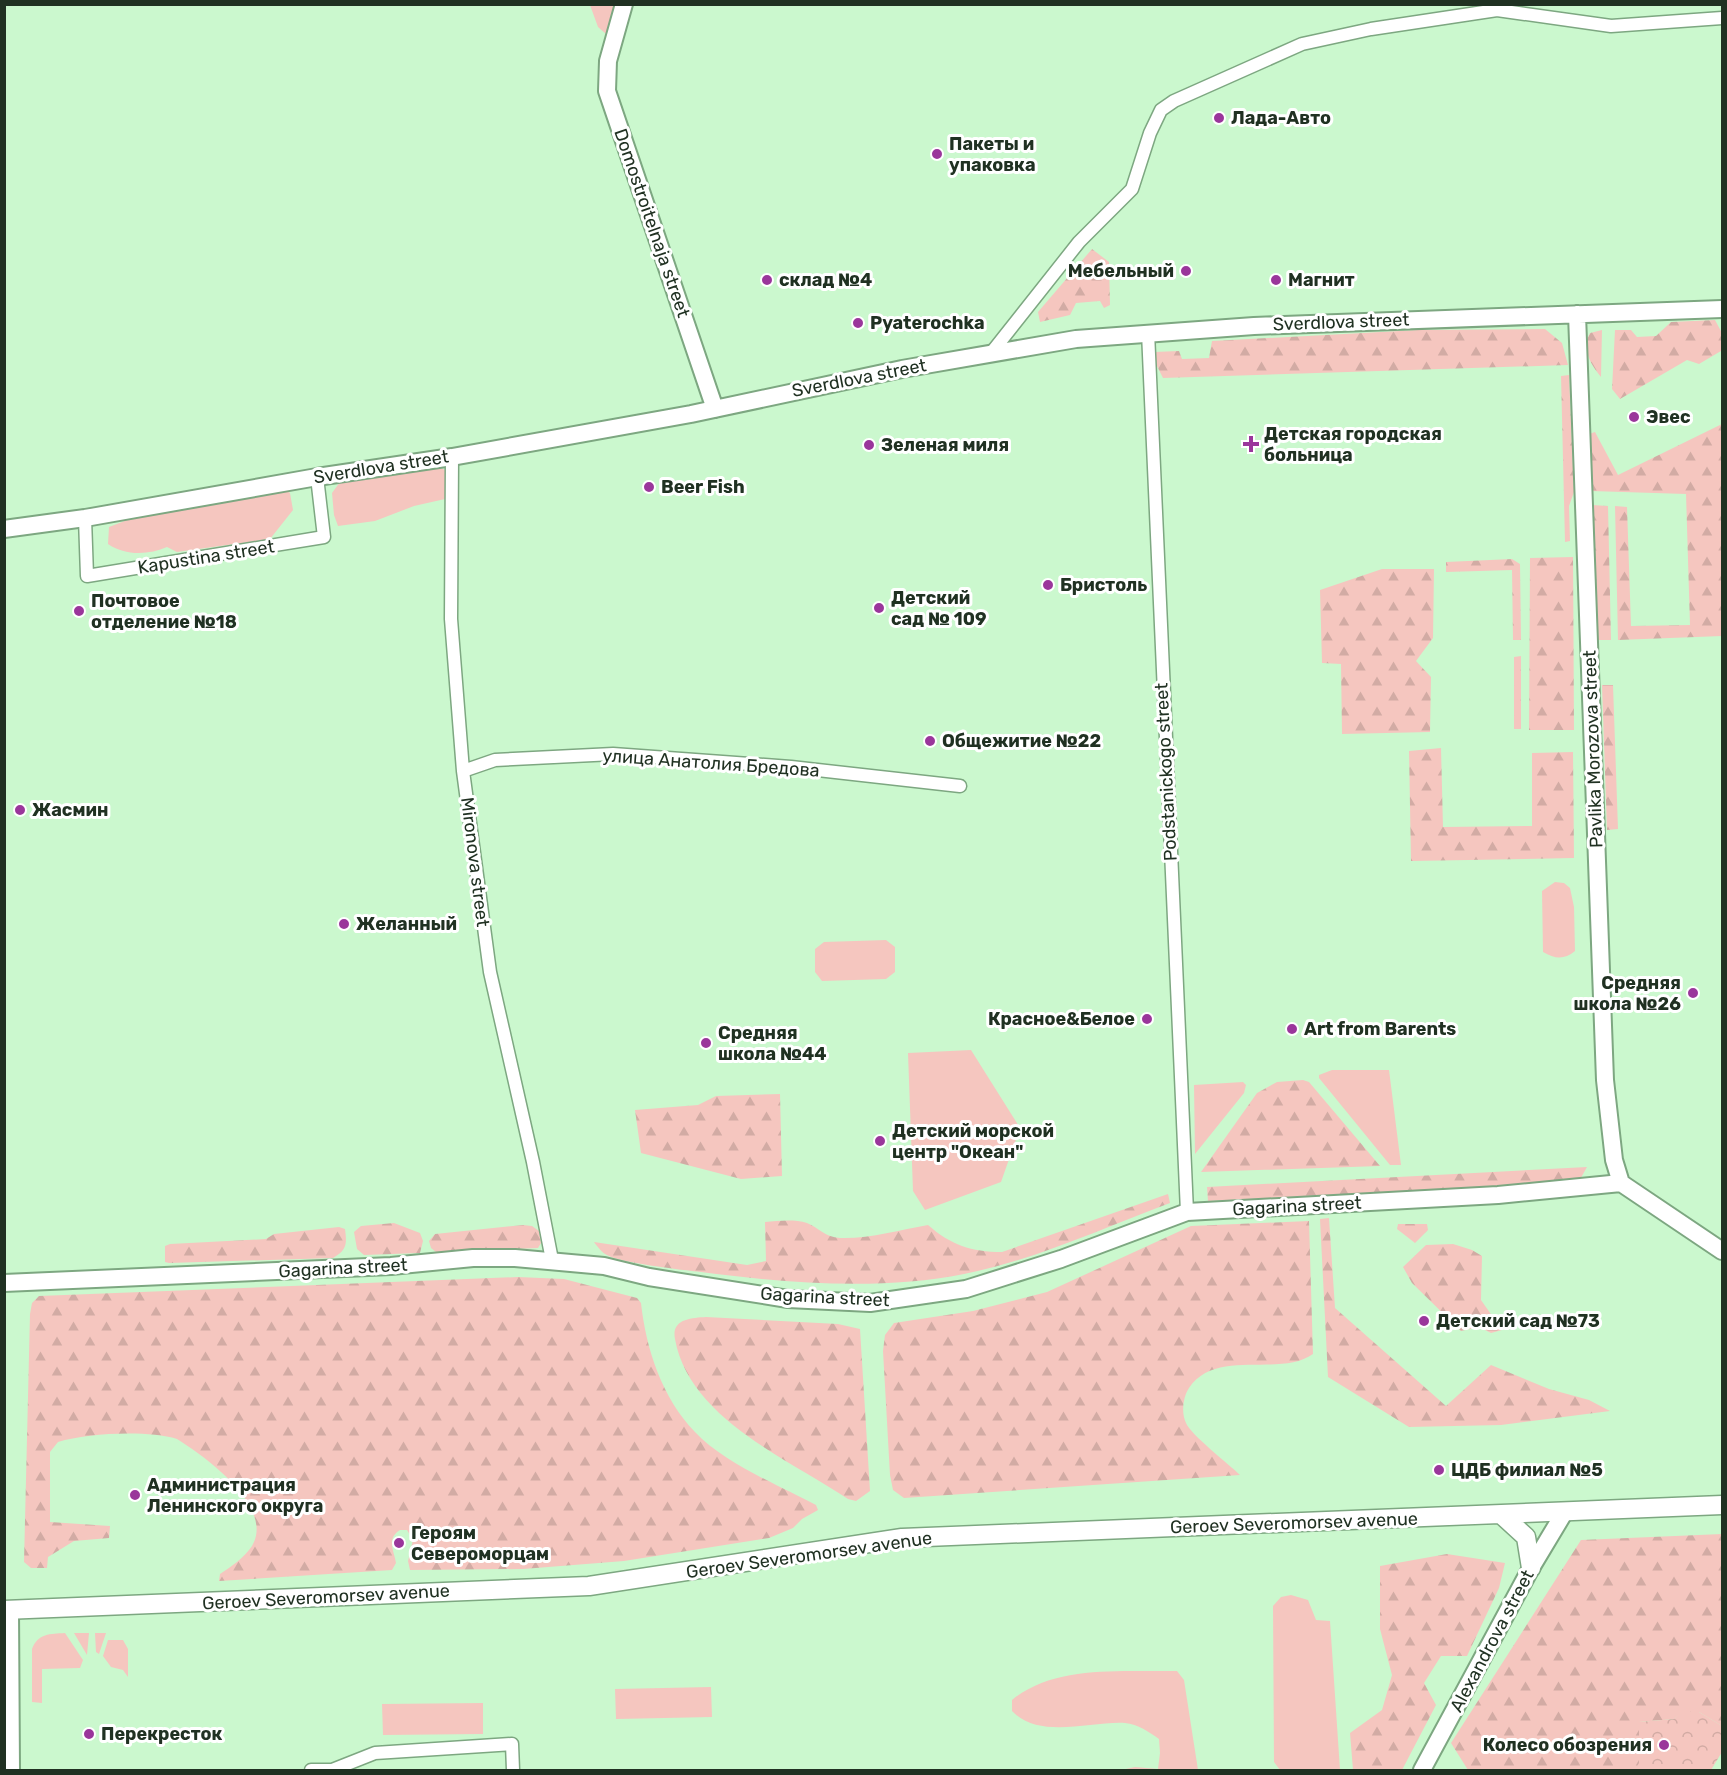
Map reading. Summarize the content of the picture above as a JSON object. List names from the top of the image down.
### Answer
{
  "streets": {
    "main road": ["Geroev Severomorsev avenue"],
    "street": [
      "Domostroitelnaja street",
      "Sverdlova street",
      "Kapustina street",
      "Pavlika Morozova street",
      "улица Анатолия Бредова",
      "Podstanickogo street",
      "Mironova street",
      "Gagarina street",
      "Alexandrova street"
    ]
  },
  "crossings": [
    ["Domostroitelnaja street", "Sverdlova street"],
    ["Sverdlova street", "Kapustina street"],
    ["Sverdlova street", "Pavlika Morozova street"],
    ["Sverdlova street", "Podstanickogo street"],
    ["Sverdlova street", "Mironova street"],
    ["Pavlika Morozova street", "Gagarina street"],
    ["улица Анатолия Бредова", "Mironova street"],
    ["Podstanickogo street", "Gagarina street"],
    ["Mironova street", "Gagarina street"],
    ["Geroev Severomorsev avenue", "Alexandrova street"]
  ],
  "places": {
    "other": [
      "Лада-Авто",
      "Пакеты и упаковка",
      "Мебельный",
      "склад №4",
      "Магнит",
      "Pyaterochka",
      "Эвес",
      "Зеленая миля",
      "Beer Fish",
      "Бристоль",
      "Детский сад № 109",
      "Почтовое отделение №18",
      "Общежитие №22",
      "Жасмин",
      "Желанный",
      "Средняя школа №26",
      "Красное&Белое",
      "Art from Barents",
      "Средняя школа №44",
      "Детский морской центр \"Океан\"",
      "Детский сад №73",
      "ЦДБ филиал №5",
      "Администрация Ленинского округа",
      "Героям Cевероморцам",
      "Перекресток",
      "Колесо обозрения"
    ],
    "health": ["Детская городская больница"]
  }
}
